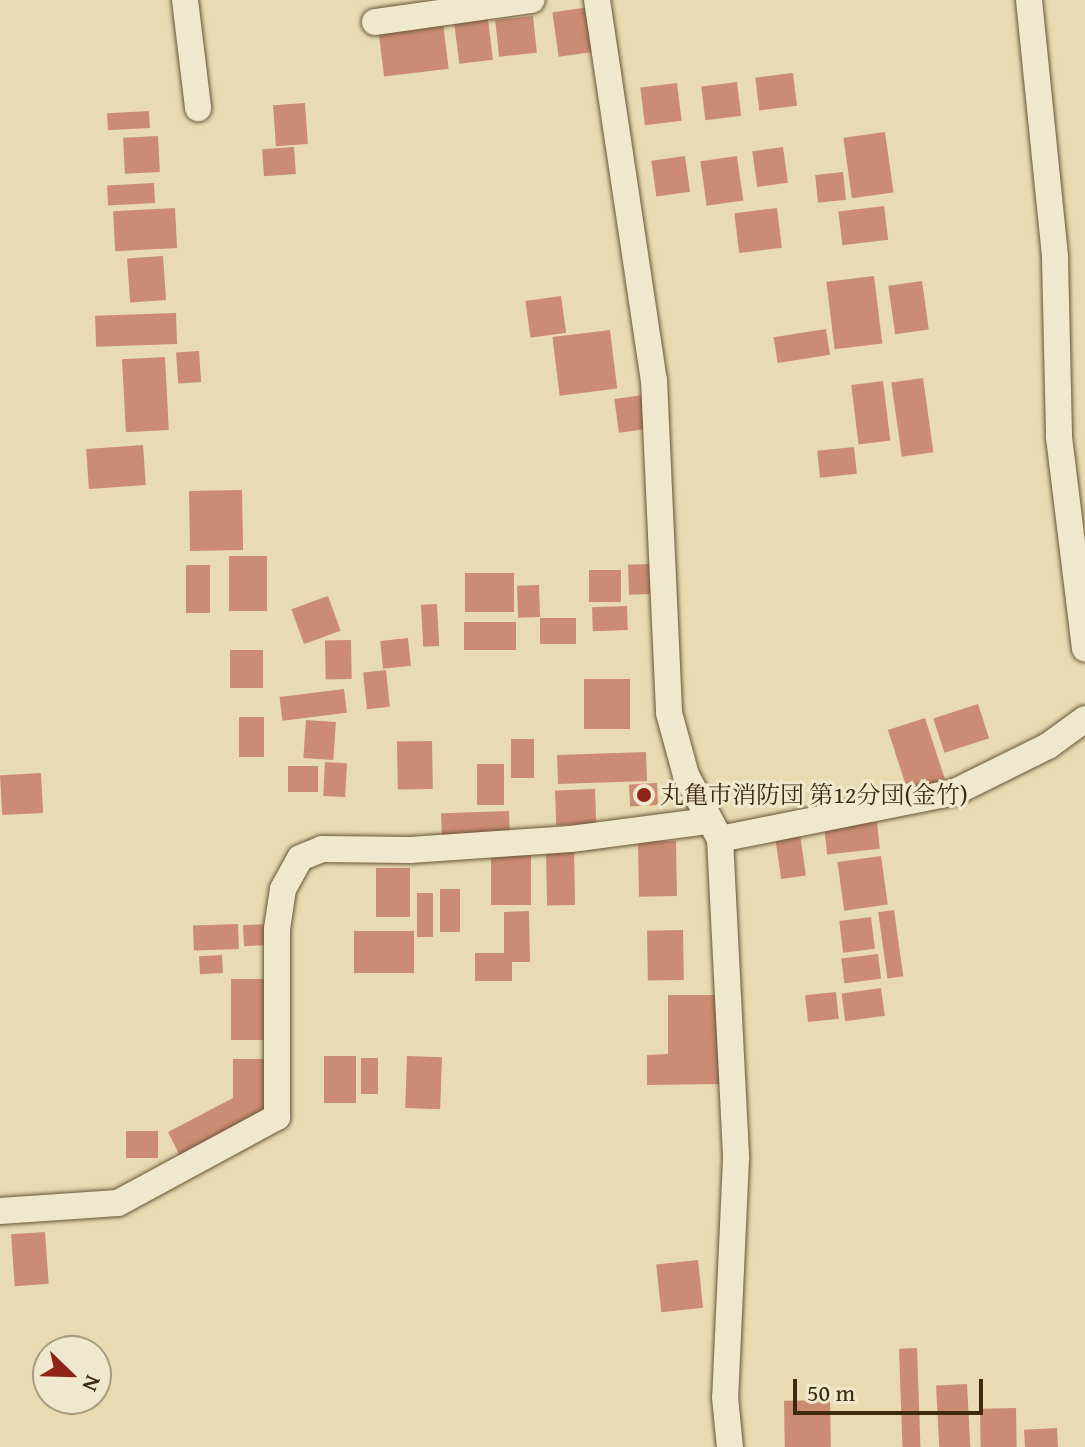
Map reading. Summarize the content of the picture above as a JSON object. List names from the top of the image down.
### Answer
{
  "places": ["丸亀市消防団 第12分団(金竹)"],
  "scale_bar": "50 m",
  "north": "bottom right"
}
